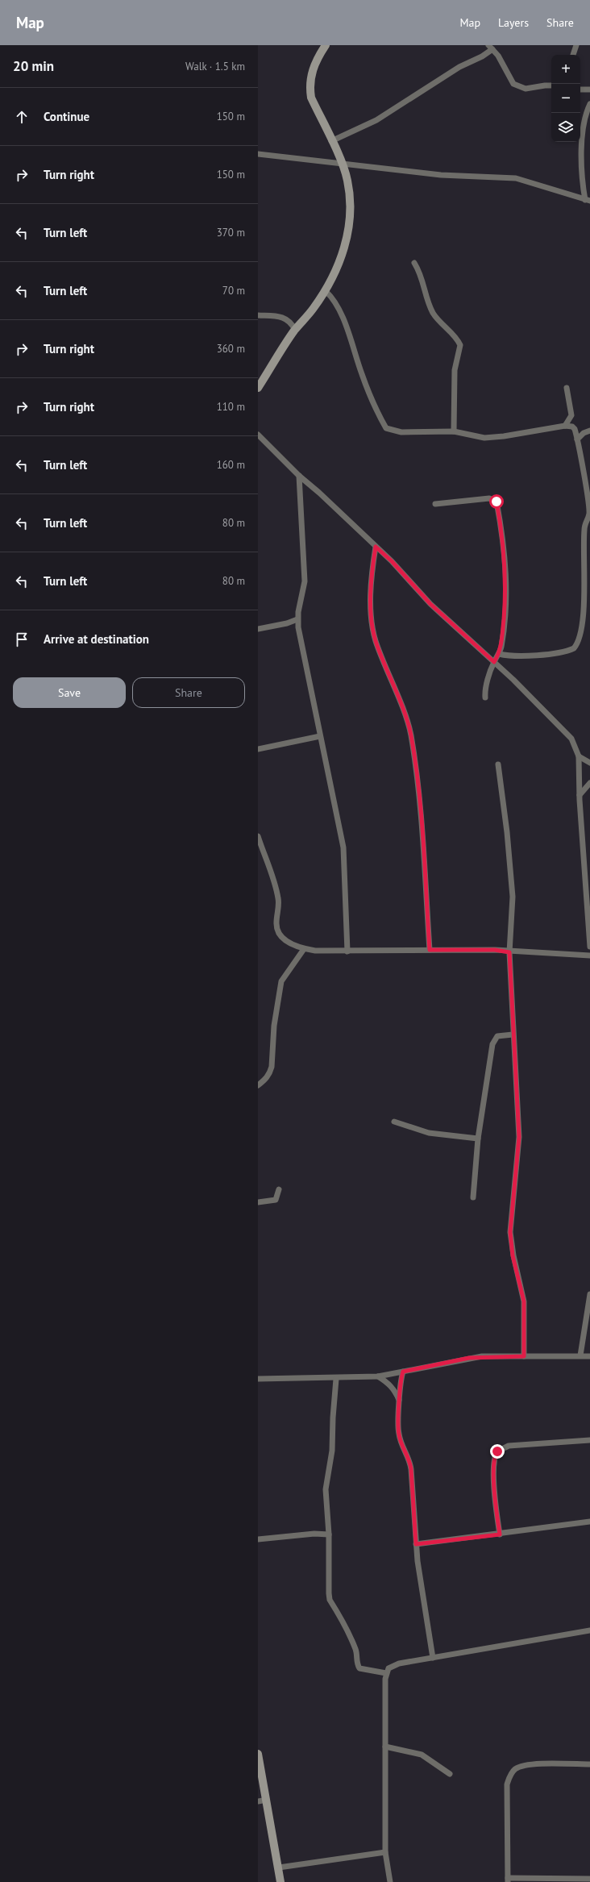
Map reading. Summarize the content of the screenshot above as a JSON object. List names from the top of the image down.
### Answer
{
  "page": {
    "header": "Map",
    "nav": ["Map", "Layers", "Share"],
    "heading": ["20 min", "Walk · 1.5 km"],
    "map_buttons": ["+", "−"],
    "list": [
      ["Continue", "150 m"],
      ["Turn right", "150 m"],
      ["Turn left", "370 m"],
      ["Turn left", "70 m"],
      ["Turn right", "360 m"],
      ["Turn right", "110 m"],
      ["Turn left", "160 m"],
      ["Turn left", "80 m"],
      ["Turn left", "80 m"],
      "Arrive at destination"
    ],
    "buttons": ["Save", "Share"]
  }
}
